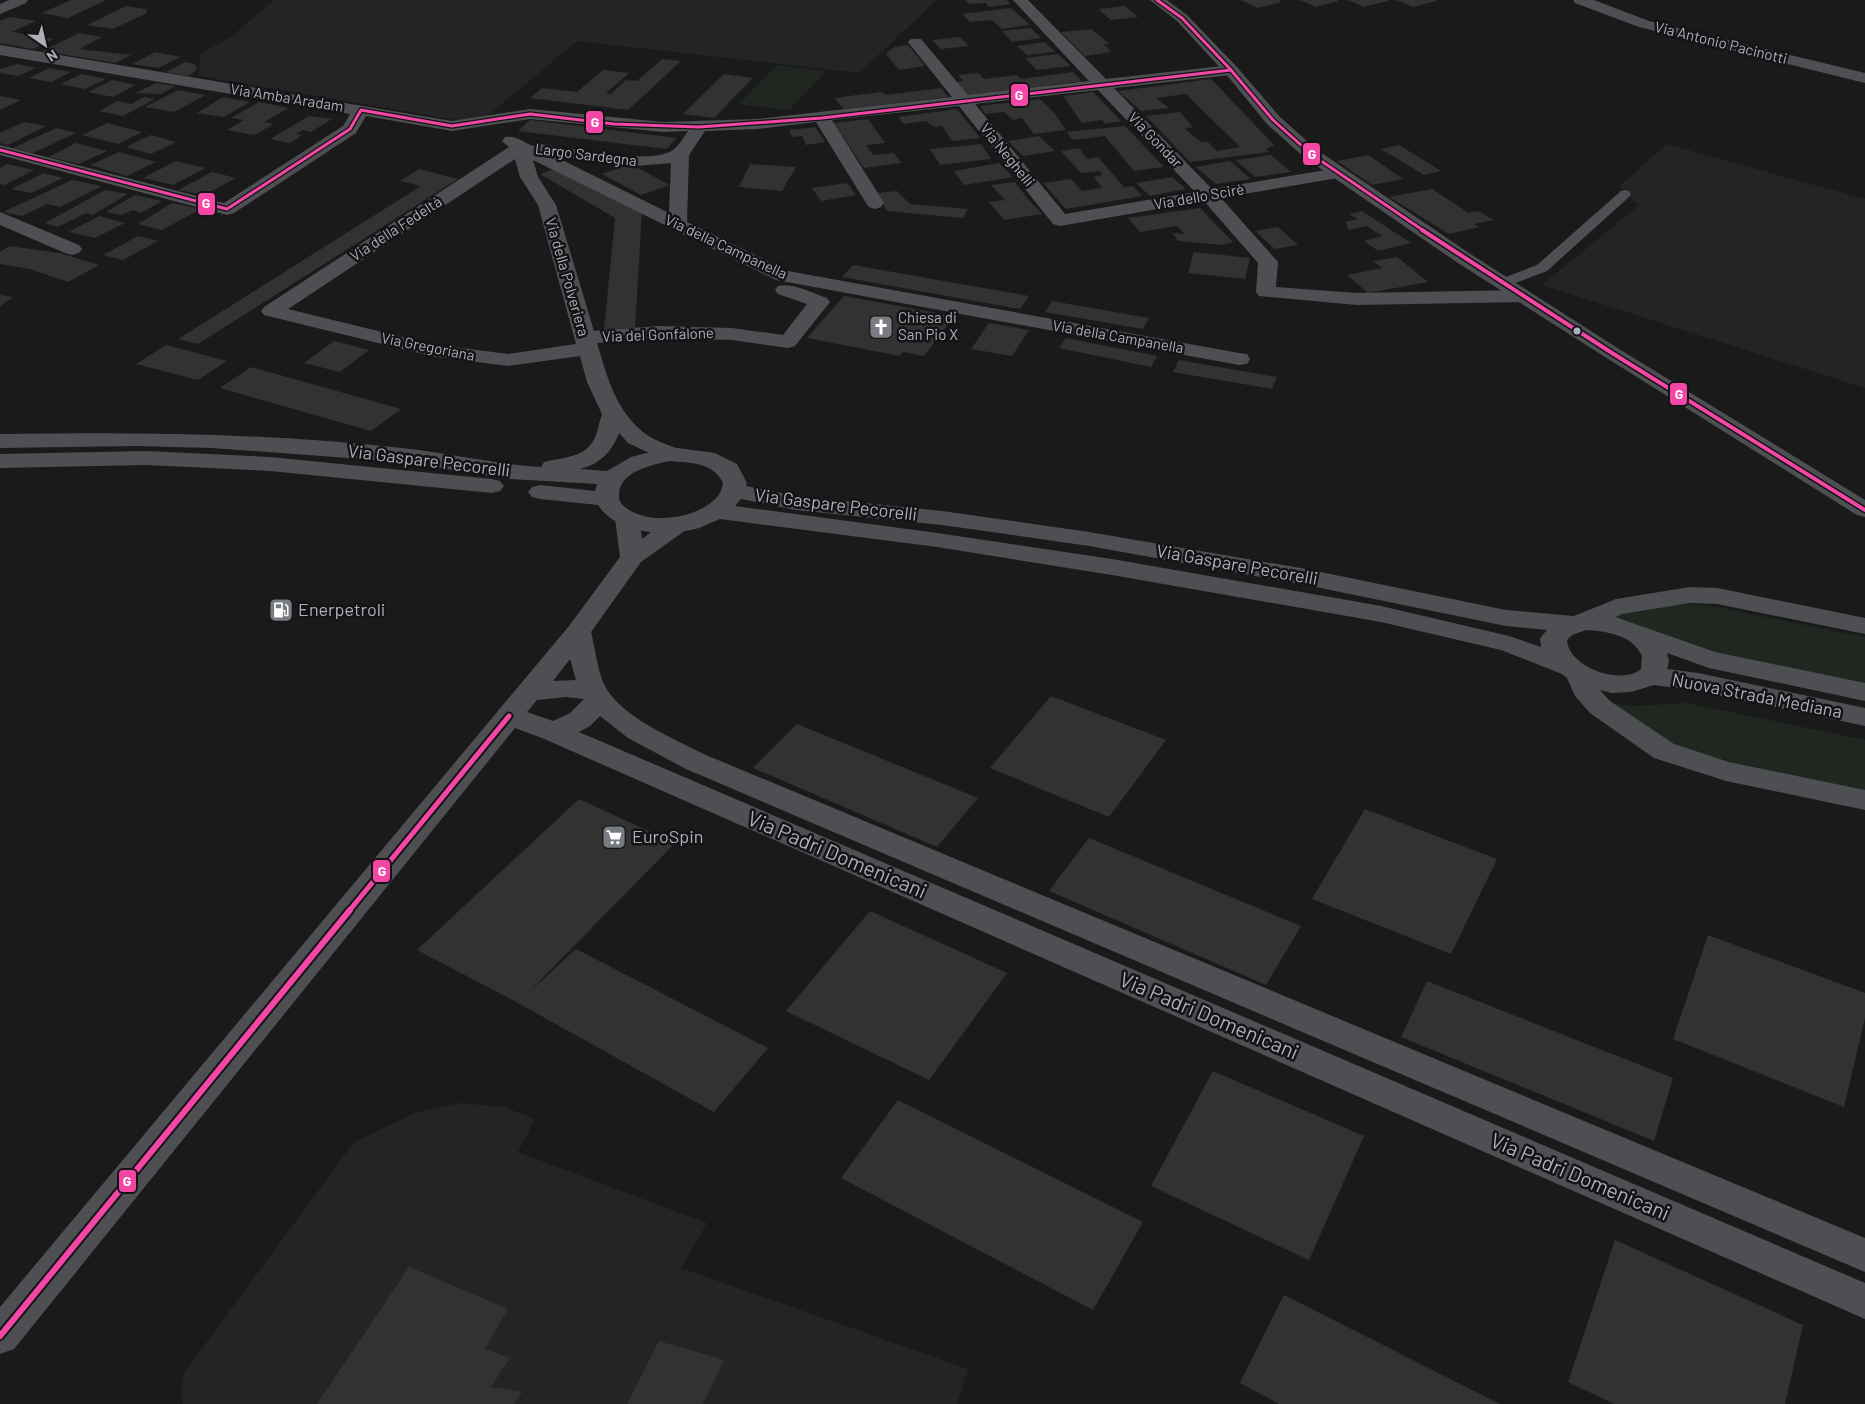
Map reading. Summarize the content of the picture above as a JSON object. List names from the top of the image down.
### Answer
{
  "streets": {
    "street": [
      "Via Antonio Pacinotti",
      "Via Amba Aradam",
      "Via Gondar",
      "Largo Sardegna",
      "Via Neghelli",
      "Via dello Scirè",
      "Via della Fedeltà",
      "Via della Campanella",
      "Via della Polveriera",
      "Via del Gonfalone",
      "Via Gregoriana",
      "Via Gaspare Pecorelli",
      "Nuova Strada Mediana",
      "Via Padri Domenicani"
    ]
  },
  "crossings": [
    ["Via Amba Aradam", "Via Gondar"],
    ["Via Amba Aradam", "Via Neghelli"],
    ["Via Gondar", "Via dello Scirè"],
    ["Largo Sardegna", "Via della Fedeltà"],
    ["Largo Sardegna", "Via della Campanella"],
    ["Largo Sardegna", "Via della Polveriera"],
    ["Via Neghelli", "Via dello Scirè"],
    ["Via della Fedeltà", "Via della Campanella"],
    ["Via della Fedeltà", "Via della Polveriera"],
    ["Via della Fedeltà", "Via Gregoriana"],
    ["Via della Campanella", "Via della Polveriera"],
    ["Via della Campanella", "Via del Gonfalone"],
    ["Via della Polveriera", "Via del Gonfalone"],
    ["Via della Polveriera", "Via Gregoriana"],
    ["Via della Polveriera", "Via Gaspare Pecorelli"],
    ["Via del Gonfalone", "Via Gregoriana"],
    ["Via Gaspare Pecorelli", "Nuova Strada Mediana"]
  ],
  "places": {
    "church": ["Chiesa di San Pio X"],
    "fuel station": ["Enerpetroli"],
    "supermarket": ["EuroSpin"]
  },
  "lines": ["transit line G"],
  "north": "bottom right"
}
